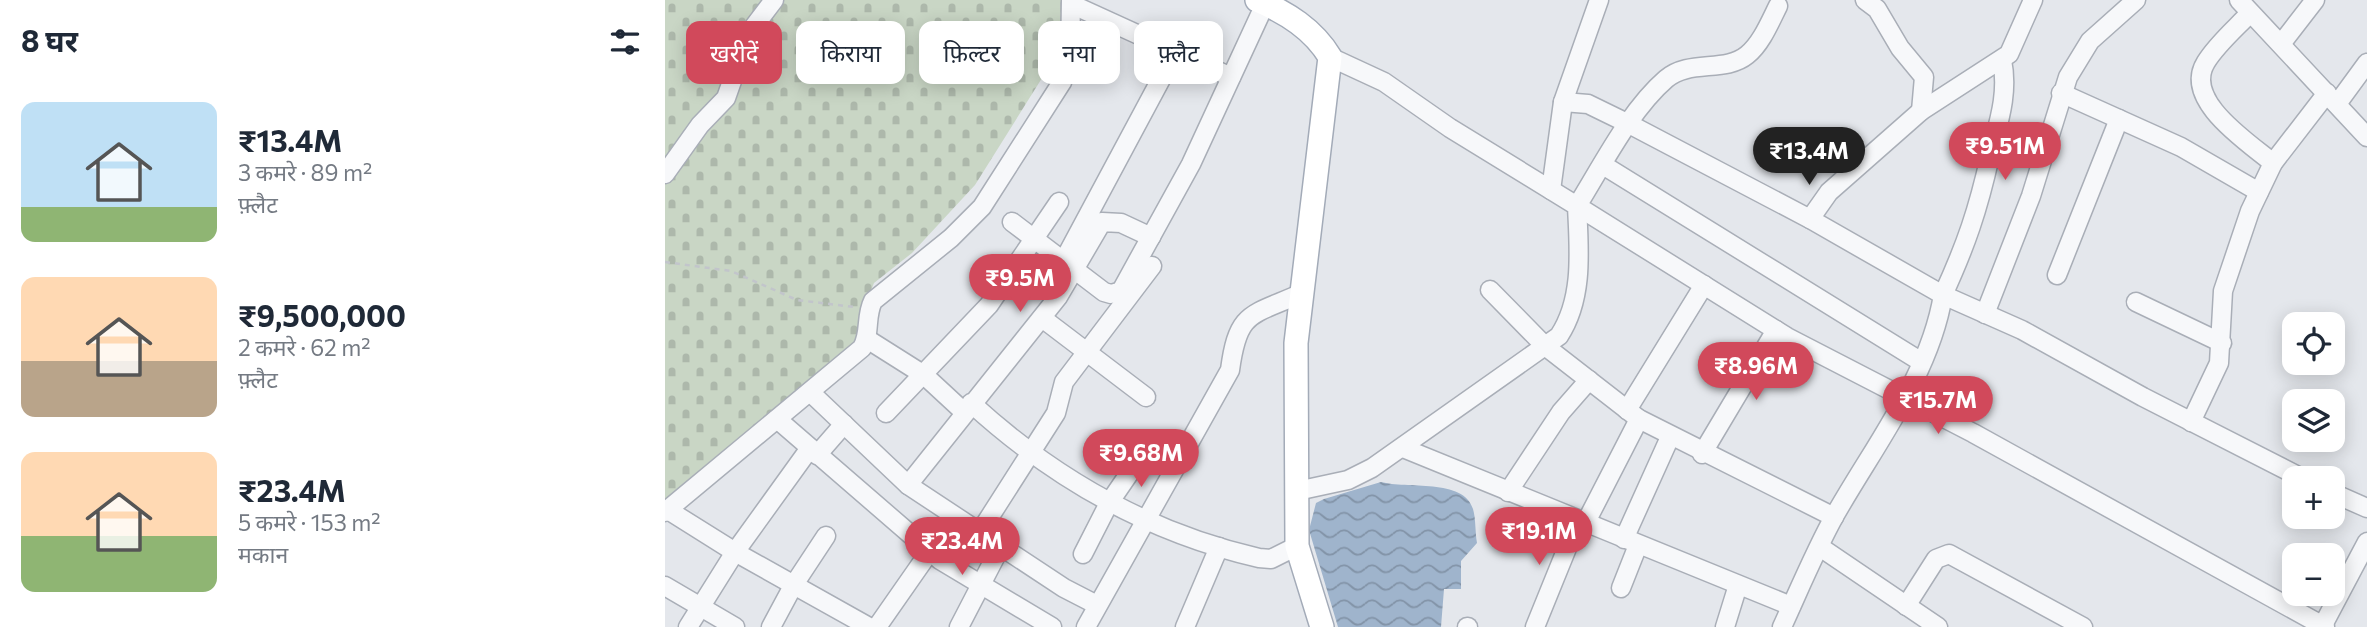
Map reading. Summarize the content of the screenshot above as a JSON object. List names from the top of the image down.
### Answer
{
  "page": {
    "heading": "8 घर",
    "chip": [
      "खरीदें",
      "किराया",
      "फ़िल्टर",
      "नया",
      "फ़्लैट"
    ],
    "list": [
      {
        "name": "₹13.4M",
        "note": "3 कमरे · 89 m² · फ़्लैट"
      },
      {
        "name": "₹9,500,000",
        "note": "2 कमरे · 62 m² · फ़्लैट"
      },
      {
        "name": "₹23.4M",
        "note": "5 कमरे · 153 m² · मकान"
      }
    ],
    "price": [
      "₹9.51M",
      "₹13.4M",
      "₹9.5M",
      "₹8.96M",
      "₹15.7M",
      "₹9.68M",
      "₹19.1M",
      "₹23.4M"
    ],
    "map_buttons": ["+", "−"]
  }
}
